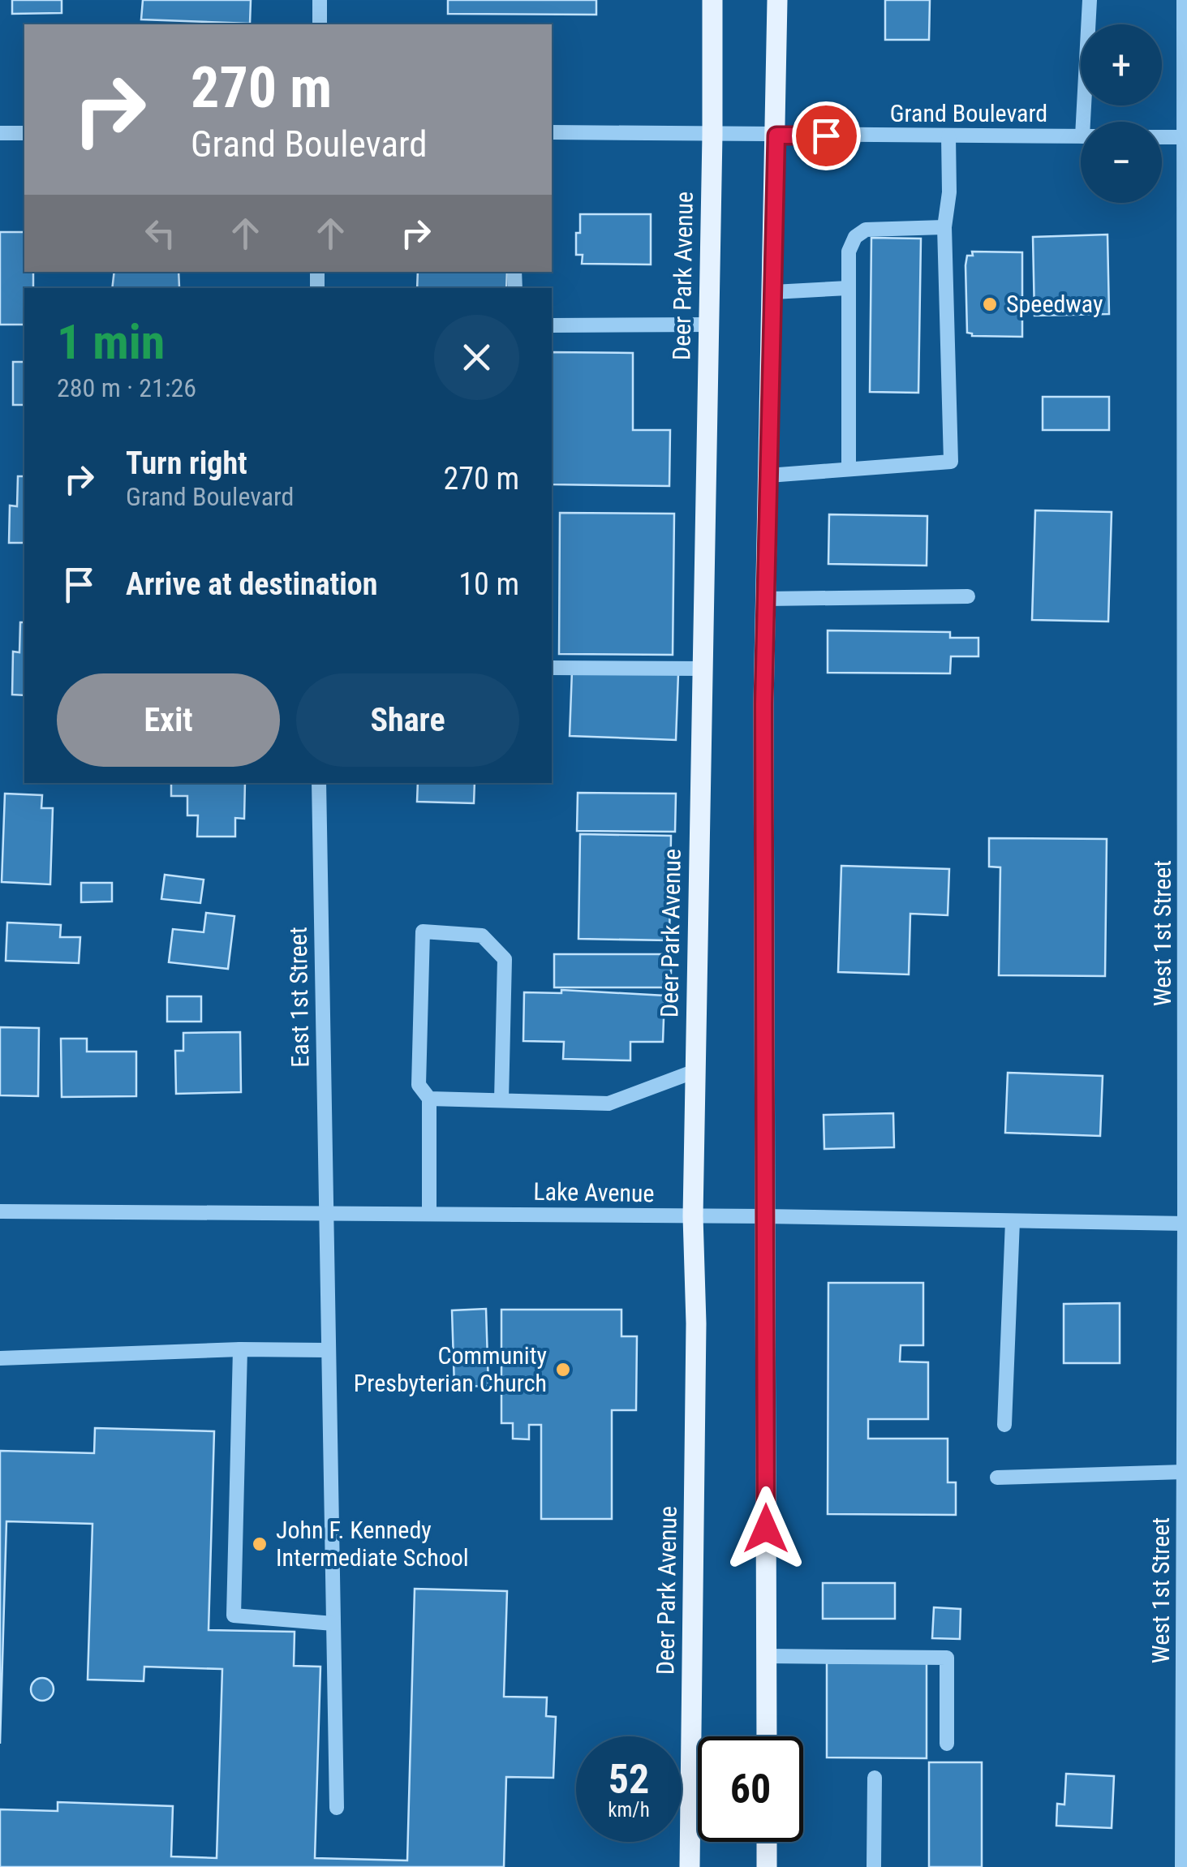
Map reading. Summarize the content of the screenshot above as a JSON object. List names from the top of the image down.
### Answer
{
  "streets": {
    "main road": ["Deer Park Avenue"],
    "street": [
      "Grand Boulevard",
      "West 1st Street",
      "East 1st Street",
      "Lake Avenue"
    ]
  },
  "crossings": [
    ["Grand Boulevard", "Deer Park Avenue"],
    ["Deer Park Avenue", "Lake Avenue"],
    ["West 1st Street", "Lake Avenue"],
    ["East 1st Street", "Lake Avenue"]
  ],
  "places": ["Speedway", "Community Presbyterian Church", "John F. Kennedy Intermediate School"],
  "page": {
    "map_buttons": ["+", "−"],
    "turn": ["270 m", "Grand Boulevard"],
    "heading": ["1 min", "280 m · 21:26"],
    "list": [
      {
        "name": "Turn right",
        "note": "Grand Boulevard",
        "value": "270 m"
      },
      {
        "name": "Arrive at destination",
        "value": "10 m"
      }
    ],
    "buttons": ["Exit", "Share"],
    "speed": "52 km/h",
    "limit": "60"
  }
}
